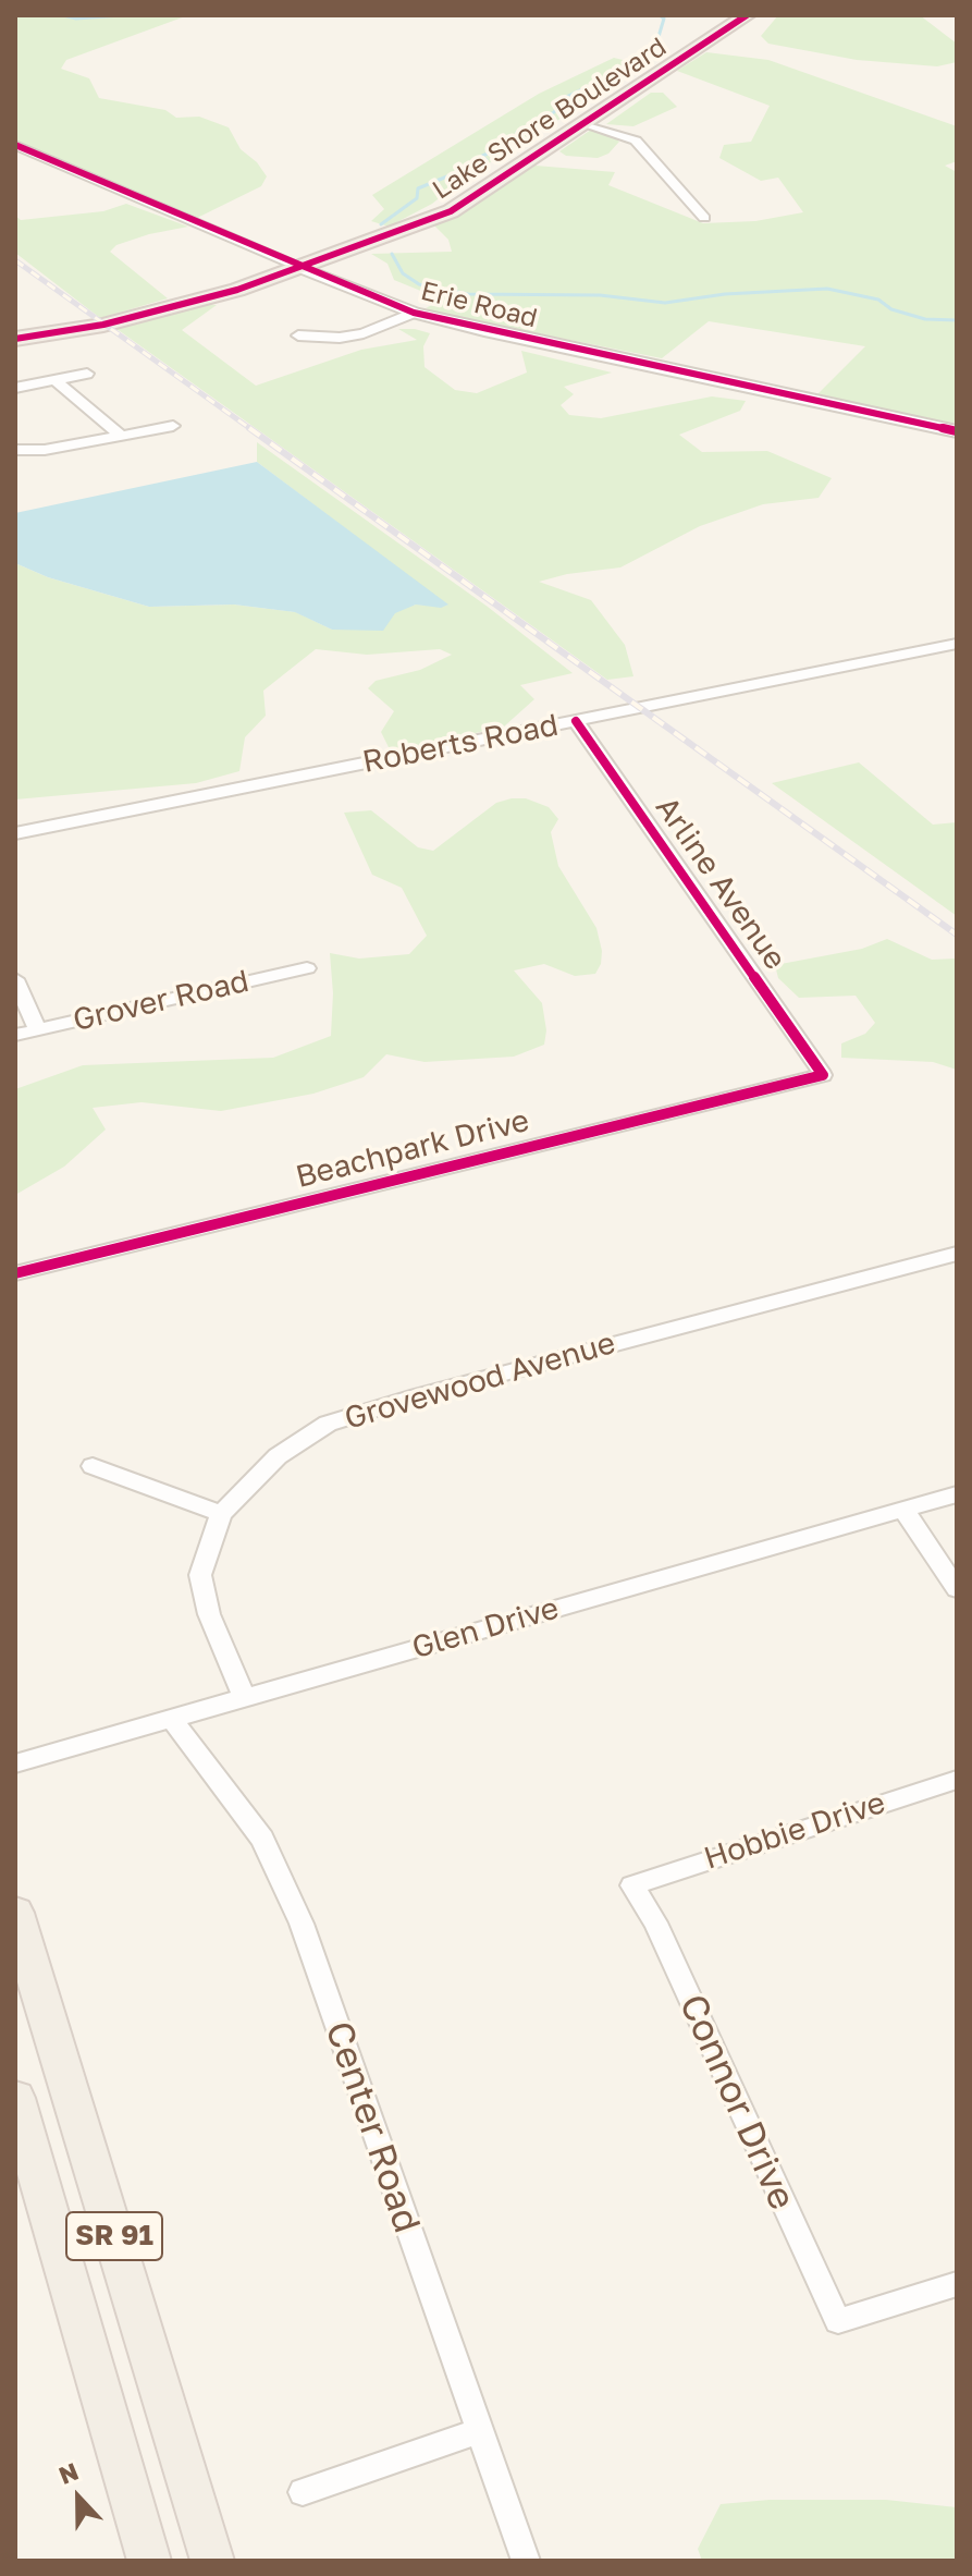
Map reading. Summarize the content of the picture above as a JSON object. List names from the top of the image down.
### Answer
{
  "streets": {
    "main road": ["Lake Shore Boulevard", "SR 91"],
    "street": [
      "Erie Road",
      "Roberts Road",
      "Arline Avenue",
      "Grover Road",
      "Beachpark Drive",
      "Grovewood Avenue",
      "Glen Drive",
      "Hobbie Drive",
      "Connor Drive",
      "Center Road"
    ]
  },
  "crossings": [
    ["Lake Shore Boulevard", "Erie Road"],
    ["Roberts Road", "Arline Avenue"],
    ["Arline Avenue", "Beachpark Drive"],
    ["Grovewood Avenue", "Glen Drive"],
    ["Glen Drive", "Center Road"],
    ["Hobbie Drive", "Connor Drive"]
  ],
  "north": "top"
}
